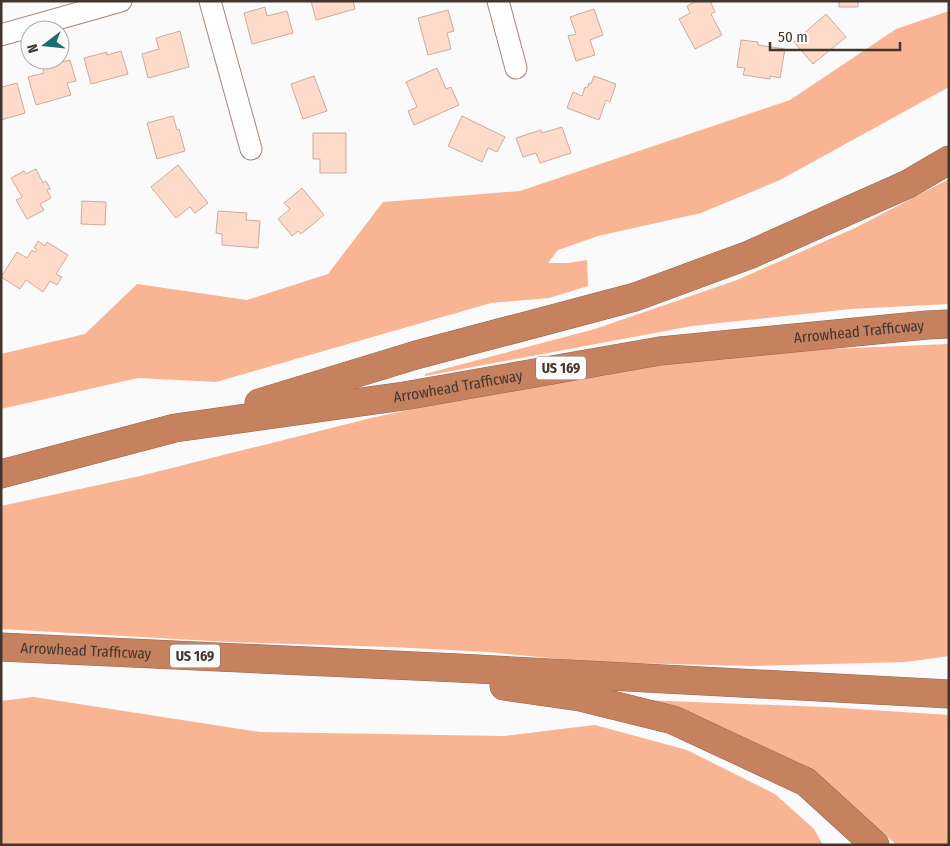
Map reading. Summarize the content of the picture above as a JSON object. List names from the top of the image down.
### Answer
{
  "streets": {
    "highway": ["Arrowhead Trafficway", "US 169"]
  },
  "scale_bar": "50 m",
  "north": "left"
}
